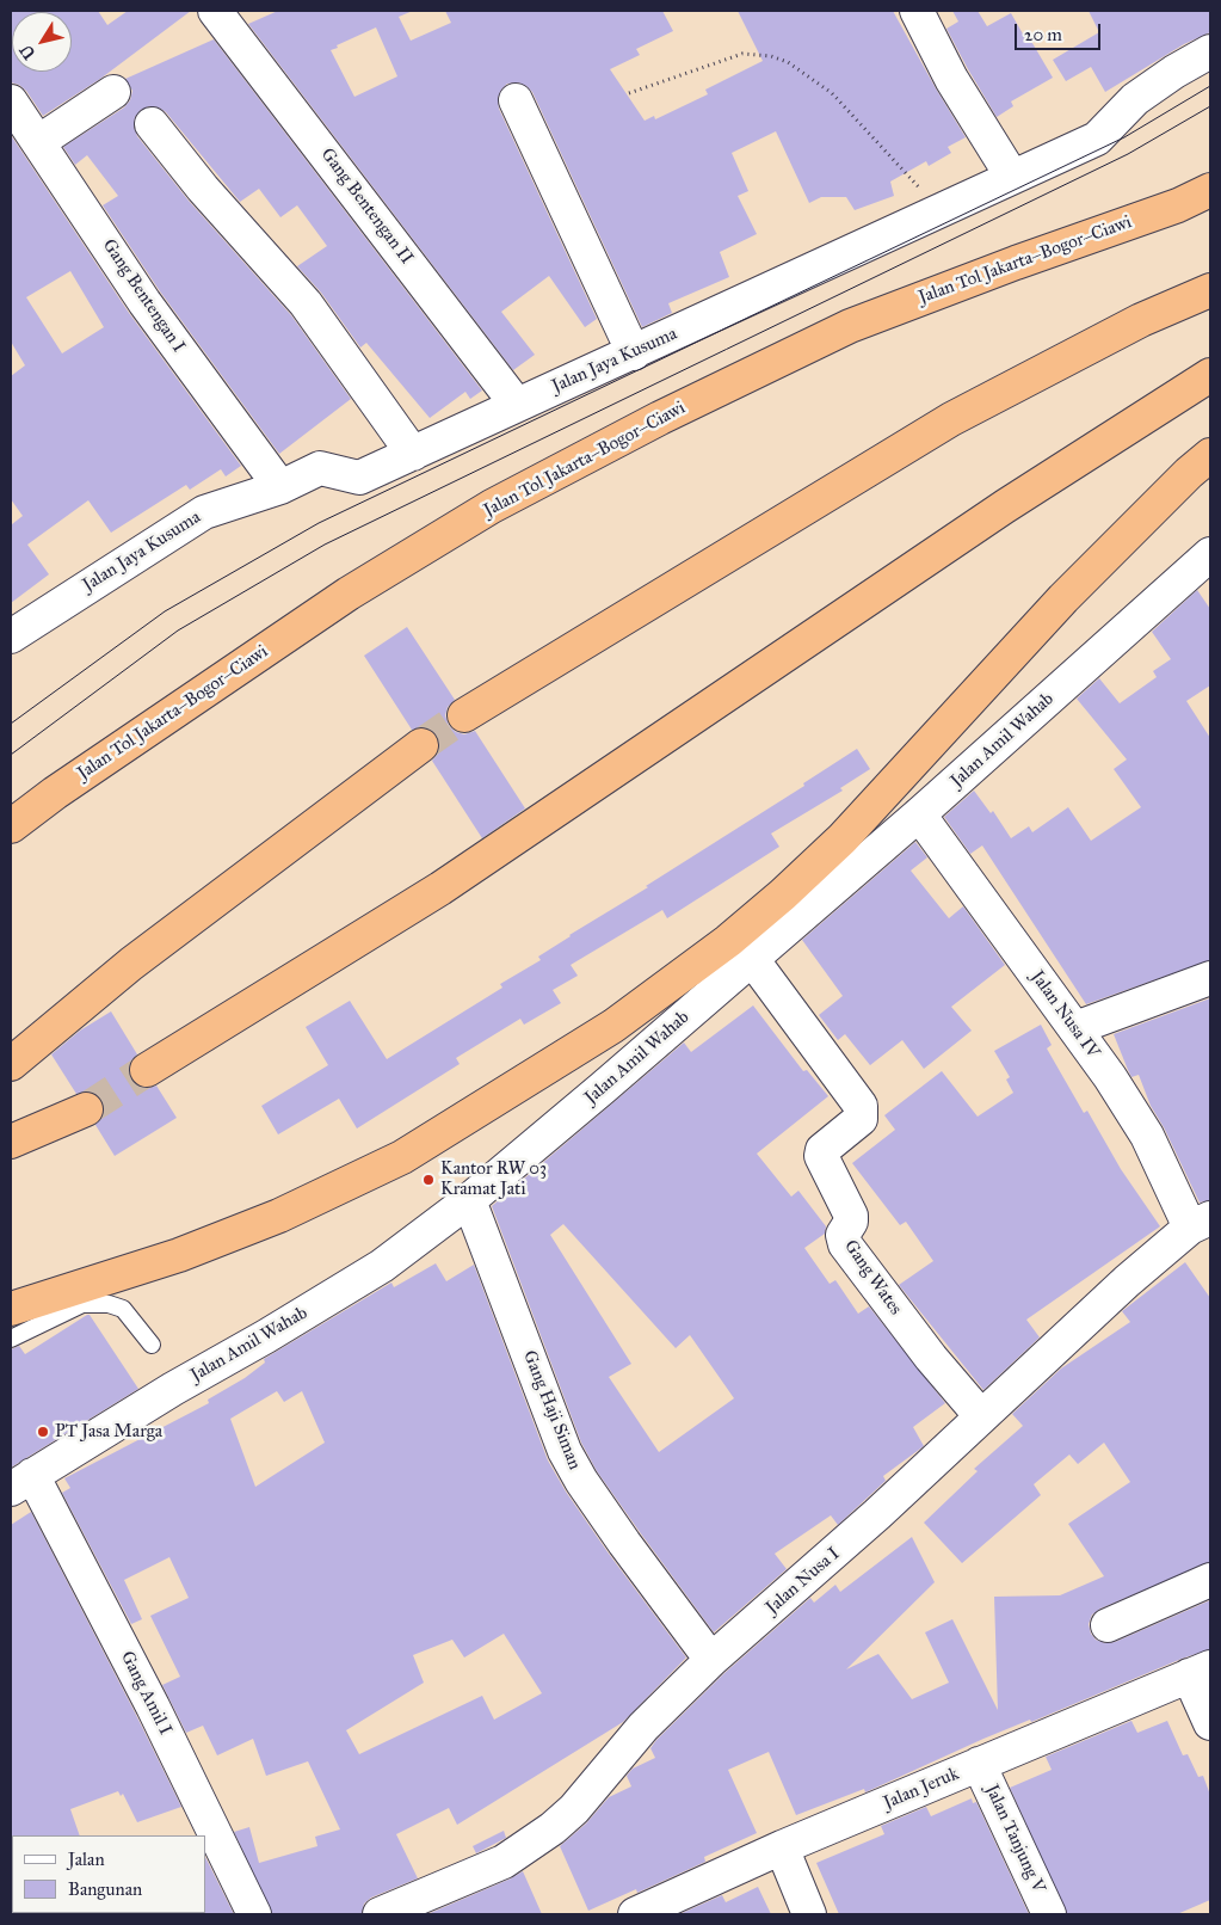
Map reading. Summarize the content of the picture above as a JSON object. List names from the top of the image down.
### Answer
{
  "streets": {
    "highway": ["Jalan Tol Jakarta–Bogor–Ciawi"],
    "street": [
      "Gang Bentengan II",
      "Gang Bentengan I",
      "Jalan Jaya Kusuma",
      "Jalan Amil Wahab",
      "Jalan Nusa IV",
      "Gang Wates",
      "Gang Haji Siman",
      "Jalan Nusa I",
      "Gang Amil I",
      "Jalan Jeruk",
      "Jalan Tanjung V"
    ]
  },
  "crossings": [
    ["Gang Bentengan II", "Jalan Jaya Kusuma"],
    ["Gang Bentengan I", "Jalan Jaya Kusuma"],
    ["Jalan Amil Wahab", "Jalan Nusa IV"],
    ["Jalan Amil Wahab", "Gang Wates"],
    ["Jalan Amil Wahab", "Gang Haji Siman"],
    ["Jalan Amil Wahab", "Gang Amil I"],
    ["Jalan Nusa IV", "Jalan Nusa I"],
    ["Gang Wates", "Jalan Nusa I"],
    ["Gang Haji Siman", "Jalan Nusa I"],
    ["Jalan Jeruk", "Jalan Tanjung V"]
  ],
  "places": ["Kantor RW 03 Kramat Jati", "PT Jasa Marga"],
  "legend": ["Jalan", "Bangunan"],
  "scale_bar": "20 m",
  "north": "bottom left"
}
